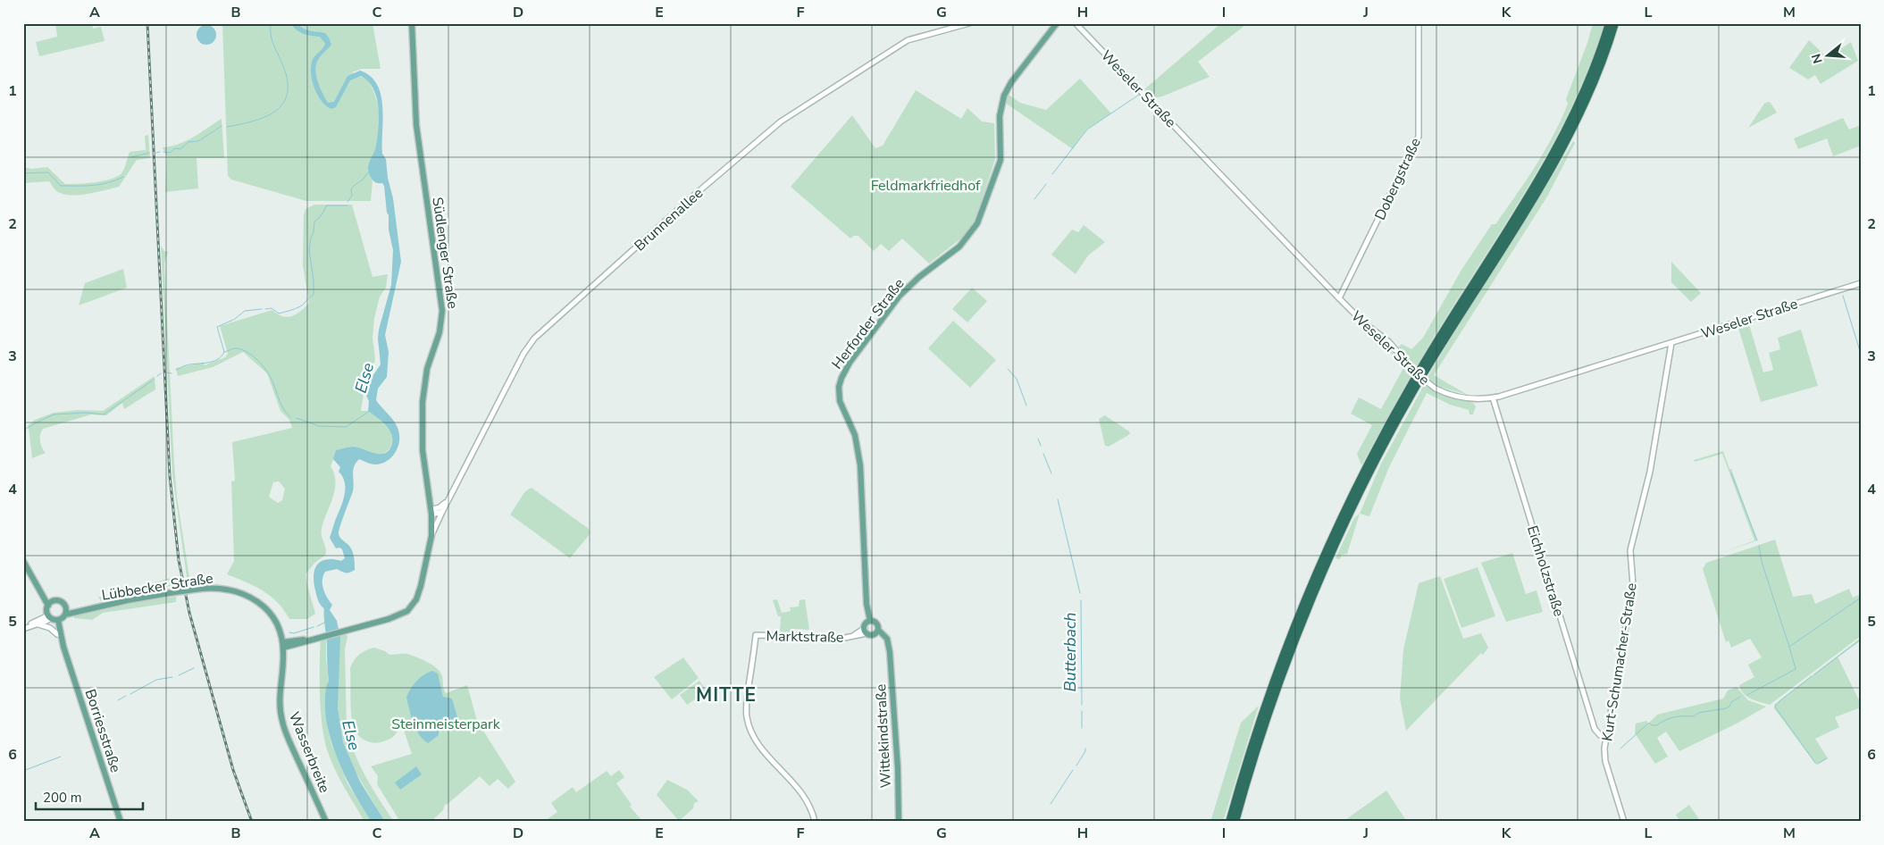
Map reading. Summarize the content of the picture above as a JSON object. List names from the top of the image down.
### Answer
{
  "streets": {
    "main road": [
      "Südlenger Straße",
      "Herforder Straße",
      "Lübbecker Straße",
      "Borriesstraße",
      "Wittekindstraße",
      "Wasserbreite"
    ],
    "street": [
      "Weseler Straße",
      "Dobergstraße",
      "Brunnenallee",
      "Eichholzstraße",
      "Marktstraße",
      "Kurt-Schumacher-Straße"
    ]
  },
  "crossings": [
    ["Weseler Straße", "Dobergstraße"],
    ["Weseler Straße", "Eichholzstraße"],
    ["Weseler Straße", "Kurt-Schumacher-Straße"],
    ["Brunnenallee", "Südlenger Straße"],
    ["Herforder Straße", "Marktstraße"],
    ["Herforder Straße", "Wittekindstraße"],
    ["Eichholzstraße", "Kurt-Schumacher-Straße"],
    ["Lübbecker Straße", "Wasserbreite"],
    ["Marktstraße", "Wittekindstraße"]
  ],
  "districts": ["MITTE"],
  "water": ["Else", "Butterbach"],
  "parks": ["Feldmarkfriedhof", "Steinmeisterpark"],
  "scale_bar": "200 m",
  "north": "left",
  "grid": {
    "columns": [
      "A",
      "B",
      "C",
      "D",
      "E",
      "F",
      "G",
      "H",
      "I",
      "J",
      "K",
      "L",
      "M"
    ],
    "rows": [
      "1",
      "2",
      "3",
      "4",
      "5",
      "6"
    ]
  }
}
